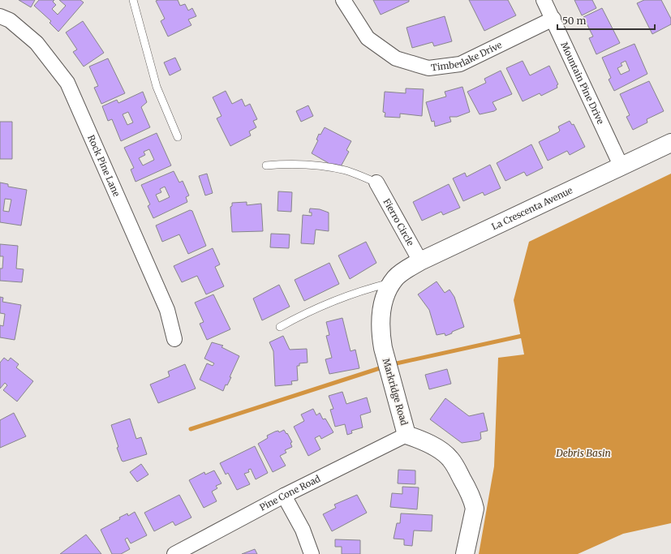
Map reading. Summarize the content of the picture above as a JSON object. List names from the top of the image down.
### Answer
{
  "streets": {
    "street": [
      "Timberlake Drive",
      "Mountain Pine Drive",
      "Rock Pine Lane",
      "La Crescenta Avenue",
      "Fierro Circle",
      "Markridge Road",
      "Pine Cone Road"
    ]
  },
  "crossings": [
    ["Timberlake Drive", "Mountain Pine Drive"],
    ["Mountain Pine Drive", "La Crescenta Avenue"],
    ["La Crescenta Avenue", "Fierro Circle"],
    ["La Crescenta Avenue", "Markridge Road"],
    ["Markridge Road", "Pine Cone Road"]
  ],
  "water": ["Debris Basin"],
  "scale_bar": "50 m"
}
